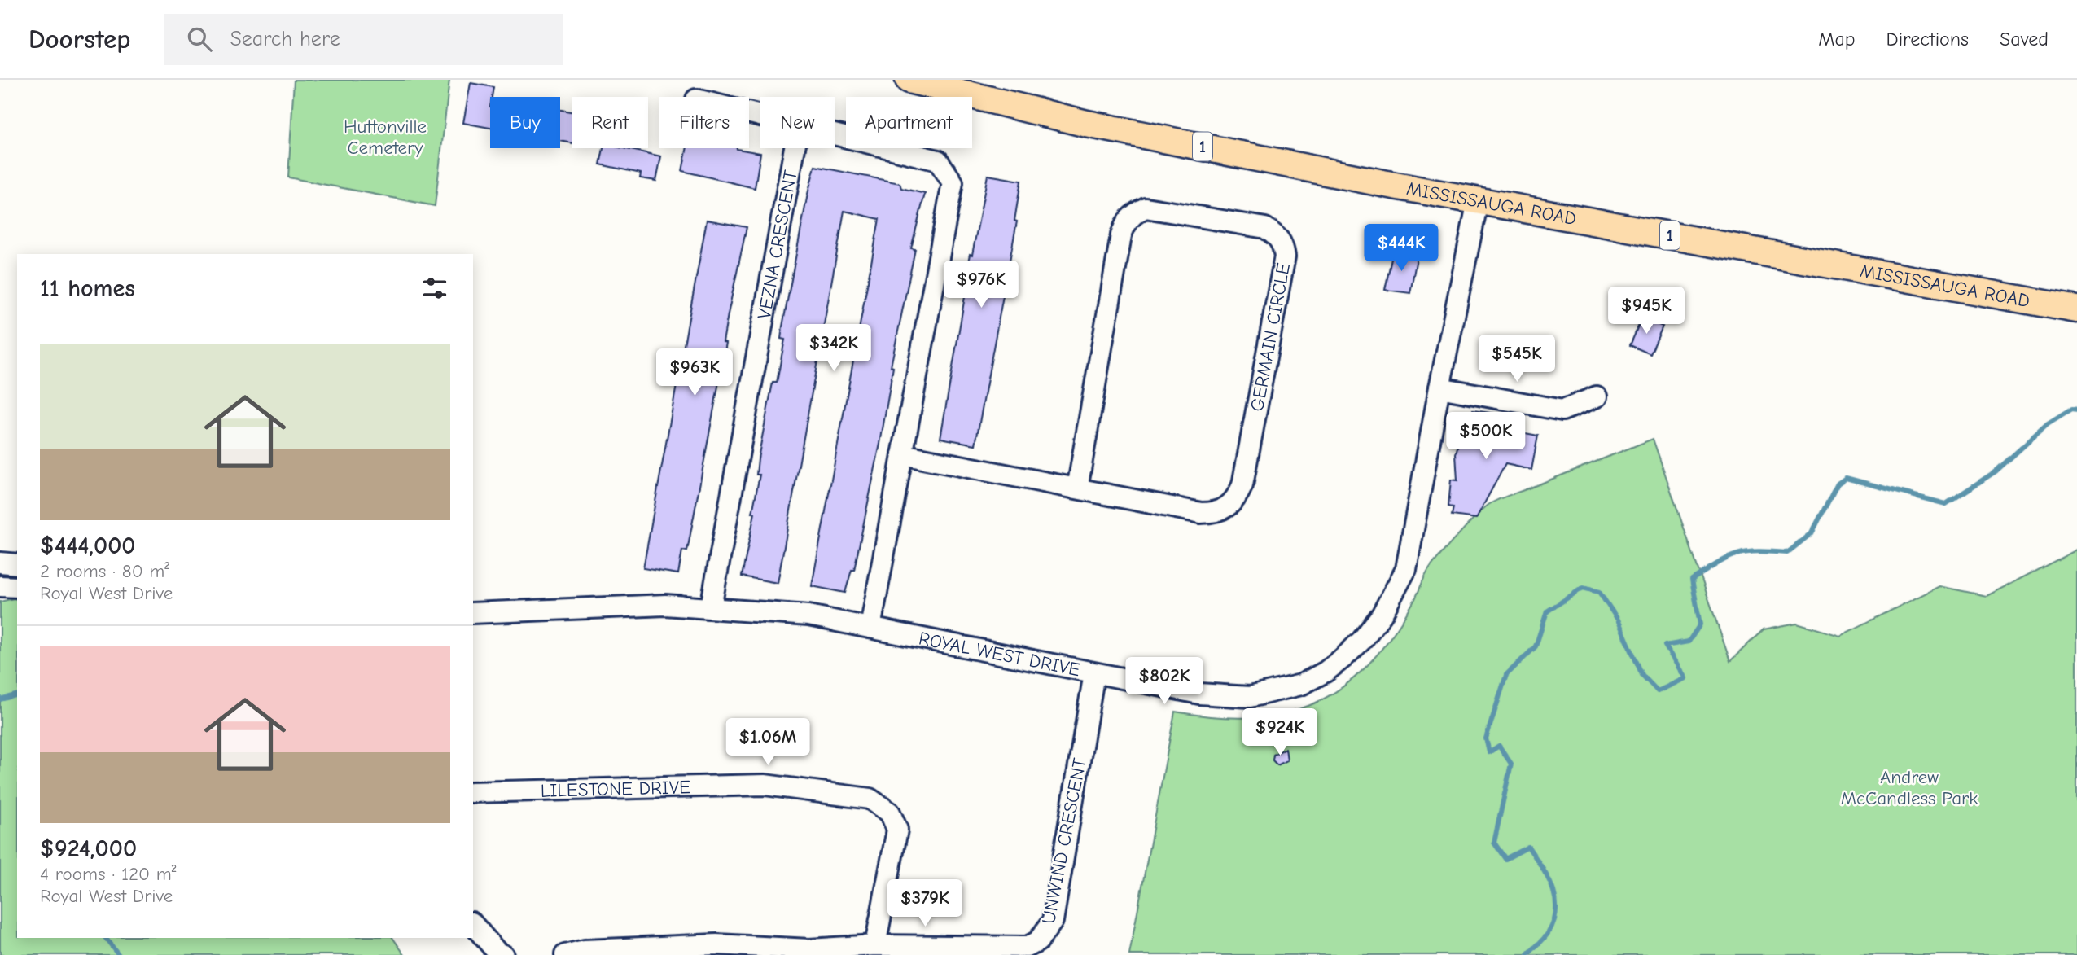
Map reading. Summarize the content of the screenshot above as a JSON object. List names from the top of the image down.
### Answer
{
  "streets": {
    "main road": ["1", "MISSISSAUGA ROAD"],
    "street": [
      "VEZNA CRESCENT",
      "GERMAIN CIRCLE",
      "ROYAL WEST DRIVE",
      "LILESTONE DRIVE",
      "UNWIND CRESCENT"
    ]
  },
  "crossings": [
    ["MISSISSAUGA ROAD", "ROYAL WEST DRIVE"],
    ["VEZNA CRESCENT", "ROYAL WEST DRIVE"],
    ["ROYAL WEST DRIVE", "UNWIND CRESCENT"],
    ["LILESTONE DRIVE", "UNWIND CRESCENT"]
  ],
  "parks": ["Huttonville Cemetery", "Andrew McCandless Park"],
  "page": {
    "header": "Doorstep",
    "search": "Search here",
    "nav": ["Map", "Directions", "Saved"],
    "chip": [
      "Buy",
      "Rent",
      "Filters",
      "New",
      "Apartment"
    ],
    "price": [
      "$444K",
      "$976K",
      "$945K",
      "$342K",
      "$545K",
      "$963K",
      "$500K",
      "$802K",
      "$924K",
      "$1.06M",
      "$379K"
    ],
    "heading": "11 homes",
    "list": [
      {
        "name": "$444,000",
        "note": "2 rooms · 80 m² · Royal West Drive"
      },
      {
        "name": "$924,000",
        "note": "4 rooms · 120 m² · Royal West Drive"
      }
    ]
  }
}
